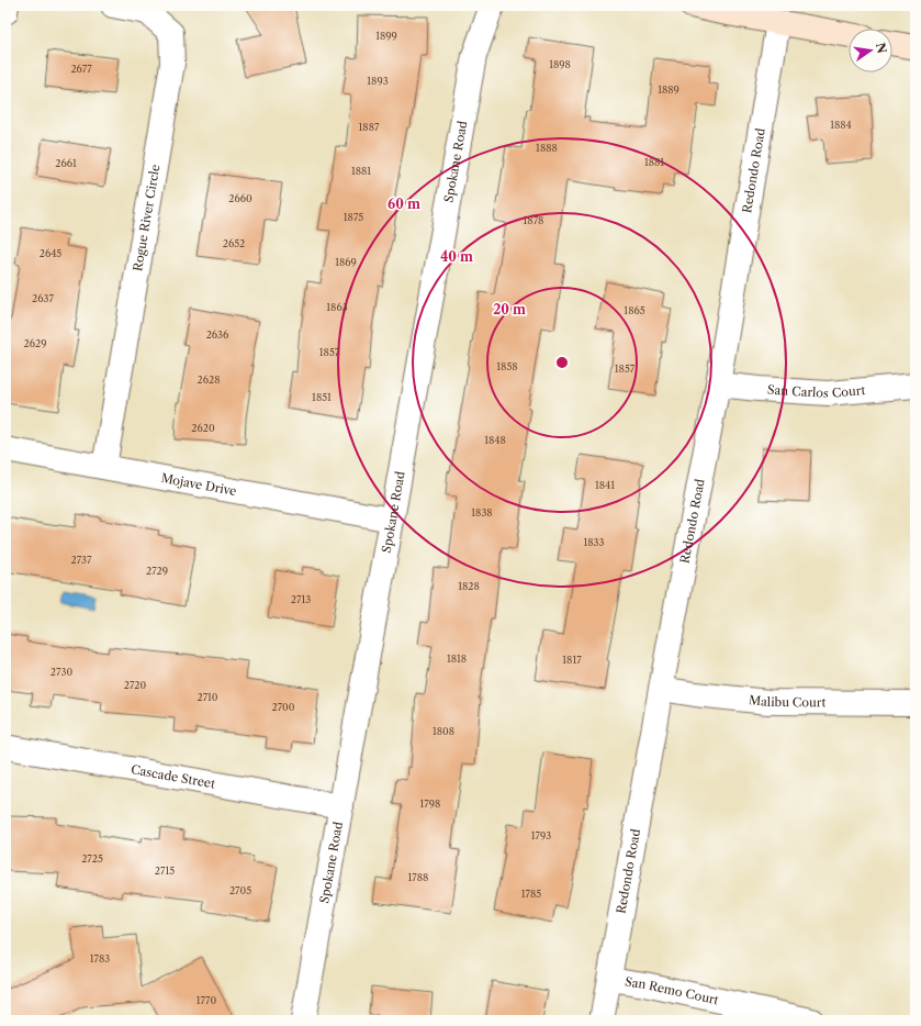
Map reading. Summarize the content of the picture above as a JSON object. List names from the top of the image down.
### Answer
{
  "streets": {
    "street": [
      "Spokane Road",
      "Redondo Road",
      "Rogue River Circle",
      "San Carlos Court",
      "Mojave Drive",
      "Malibu Court",
      "Cascade Street",
      "San Remo Court"
    ]
  },
  "crossings": [
    ["Spokane Road", "Mojave Drive"],
    ["Spokane Road", "Cascade Street"],
    ["Redondo Road", "San Carlos Court"],
    ["Redondo Road", "Malibu Court"],
    ["Redondo Road", "San Remo Court"],
    ["Rogue River Circle", "Mojave Drive"]
  ],
  "house_numbers": [
    "1899",
    "1898",
    "2677",
    "1893",
    "1889",
    "1884",
    "1887",
    "1888",
    "1881",
    "2661",
    "1881",
    "2660",
    "1875",
    "1878",
    "2652",
    "2645",
    "1869",
    "2637",
    "1863",
    "1865",
    "2636",
    "2629",
    "1857",
    "1858",
    "1857",
    "2628",
    "1851",
    "2620",
    "1848",
    "1841",
    "1838",
    "1833",
    "2737",
    "2729",
    "1828",
    "2713",
    "1818",
    "1817",
    "2730",
    "2720",
    "2710",
    "2700",
    "1808",
    "1798",
    "1793",
    "2725",
    "2715",
    "1788",
    "2705",
    "1785",
    "1783",
    "1770"
  ],
  "north": "right",
  "rings": ["60 m", "40 m", "20 m"]
}
